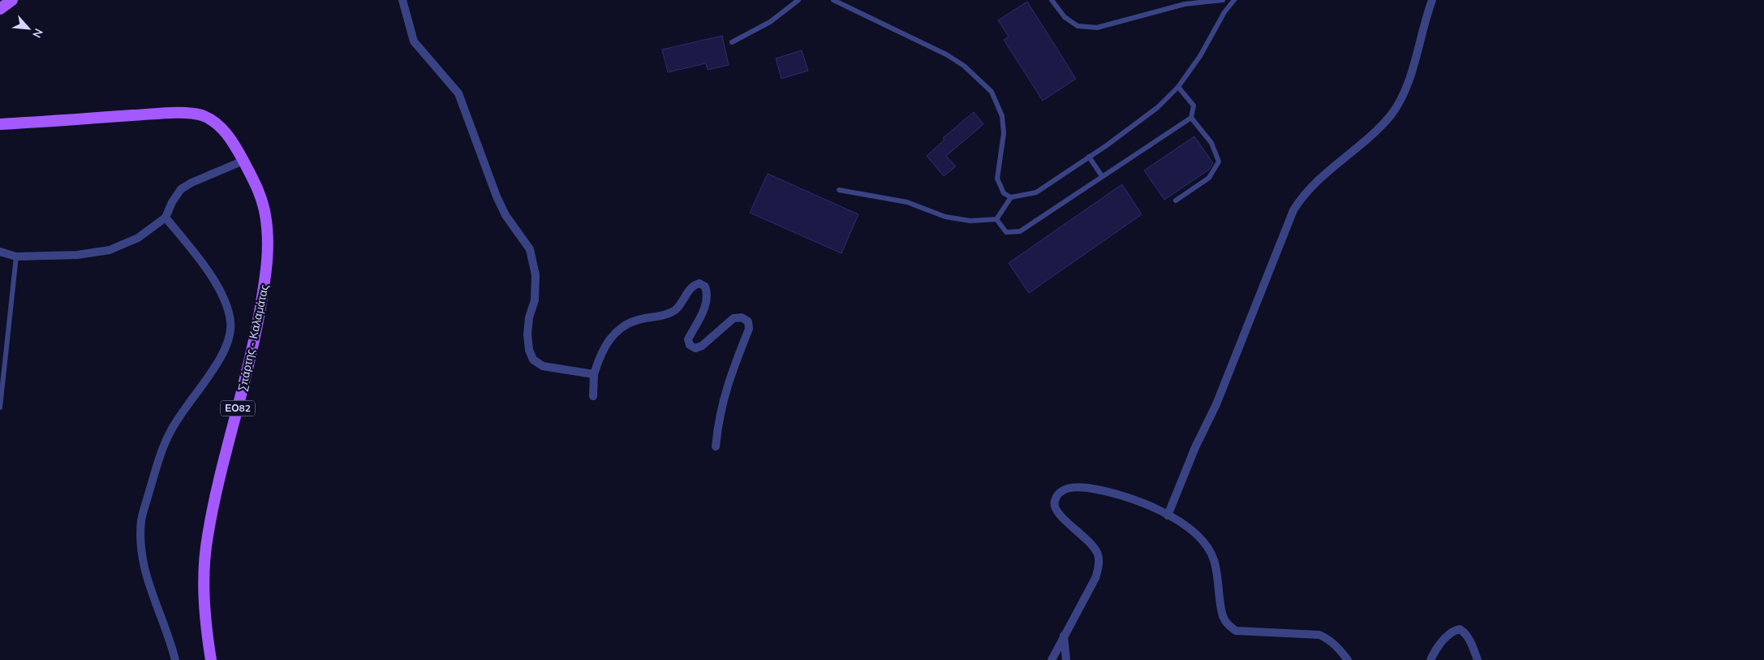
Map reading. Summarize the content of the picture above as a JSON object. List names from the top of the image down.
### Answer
{
  "streets": {
    "main road": ["Σπάρτης - Καλαμάτας", "ΕΟ82"]
  },
  "crossings": [
    ["Σπάρτης - Καλαμάτας", "ΕΟ82"]
  ],
  "north": "bottom right"
}
